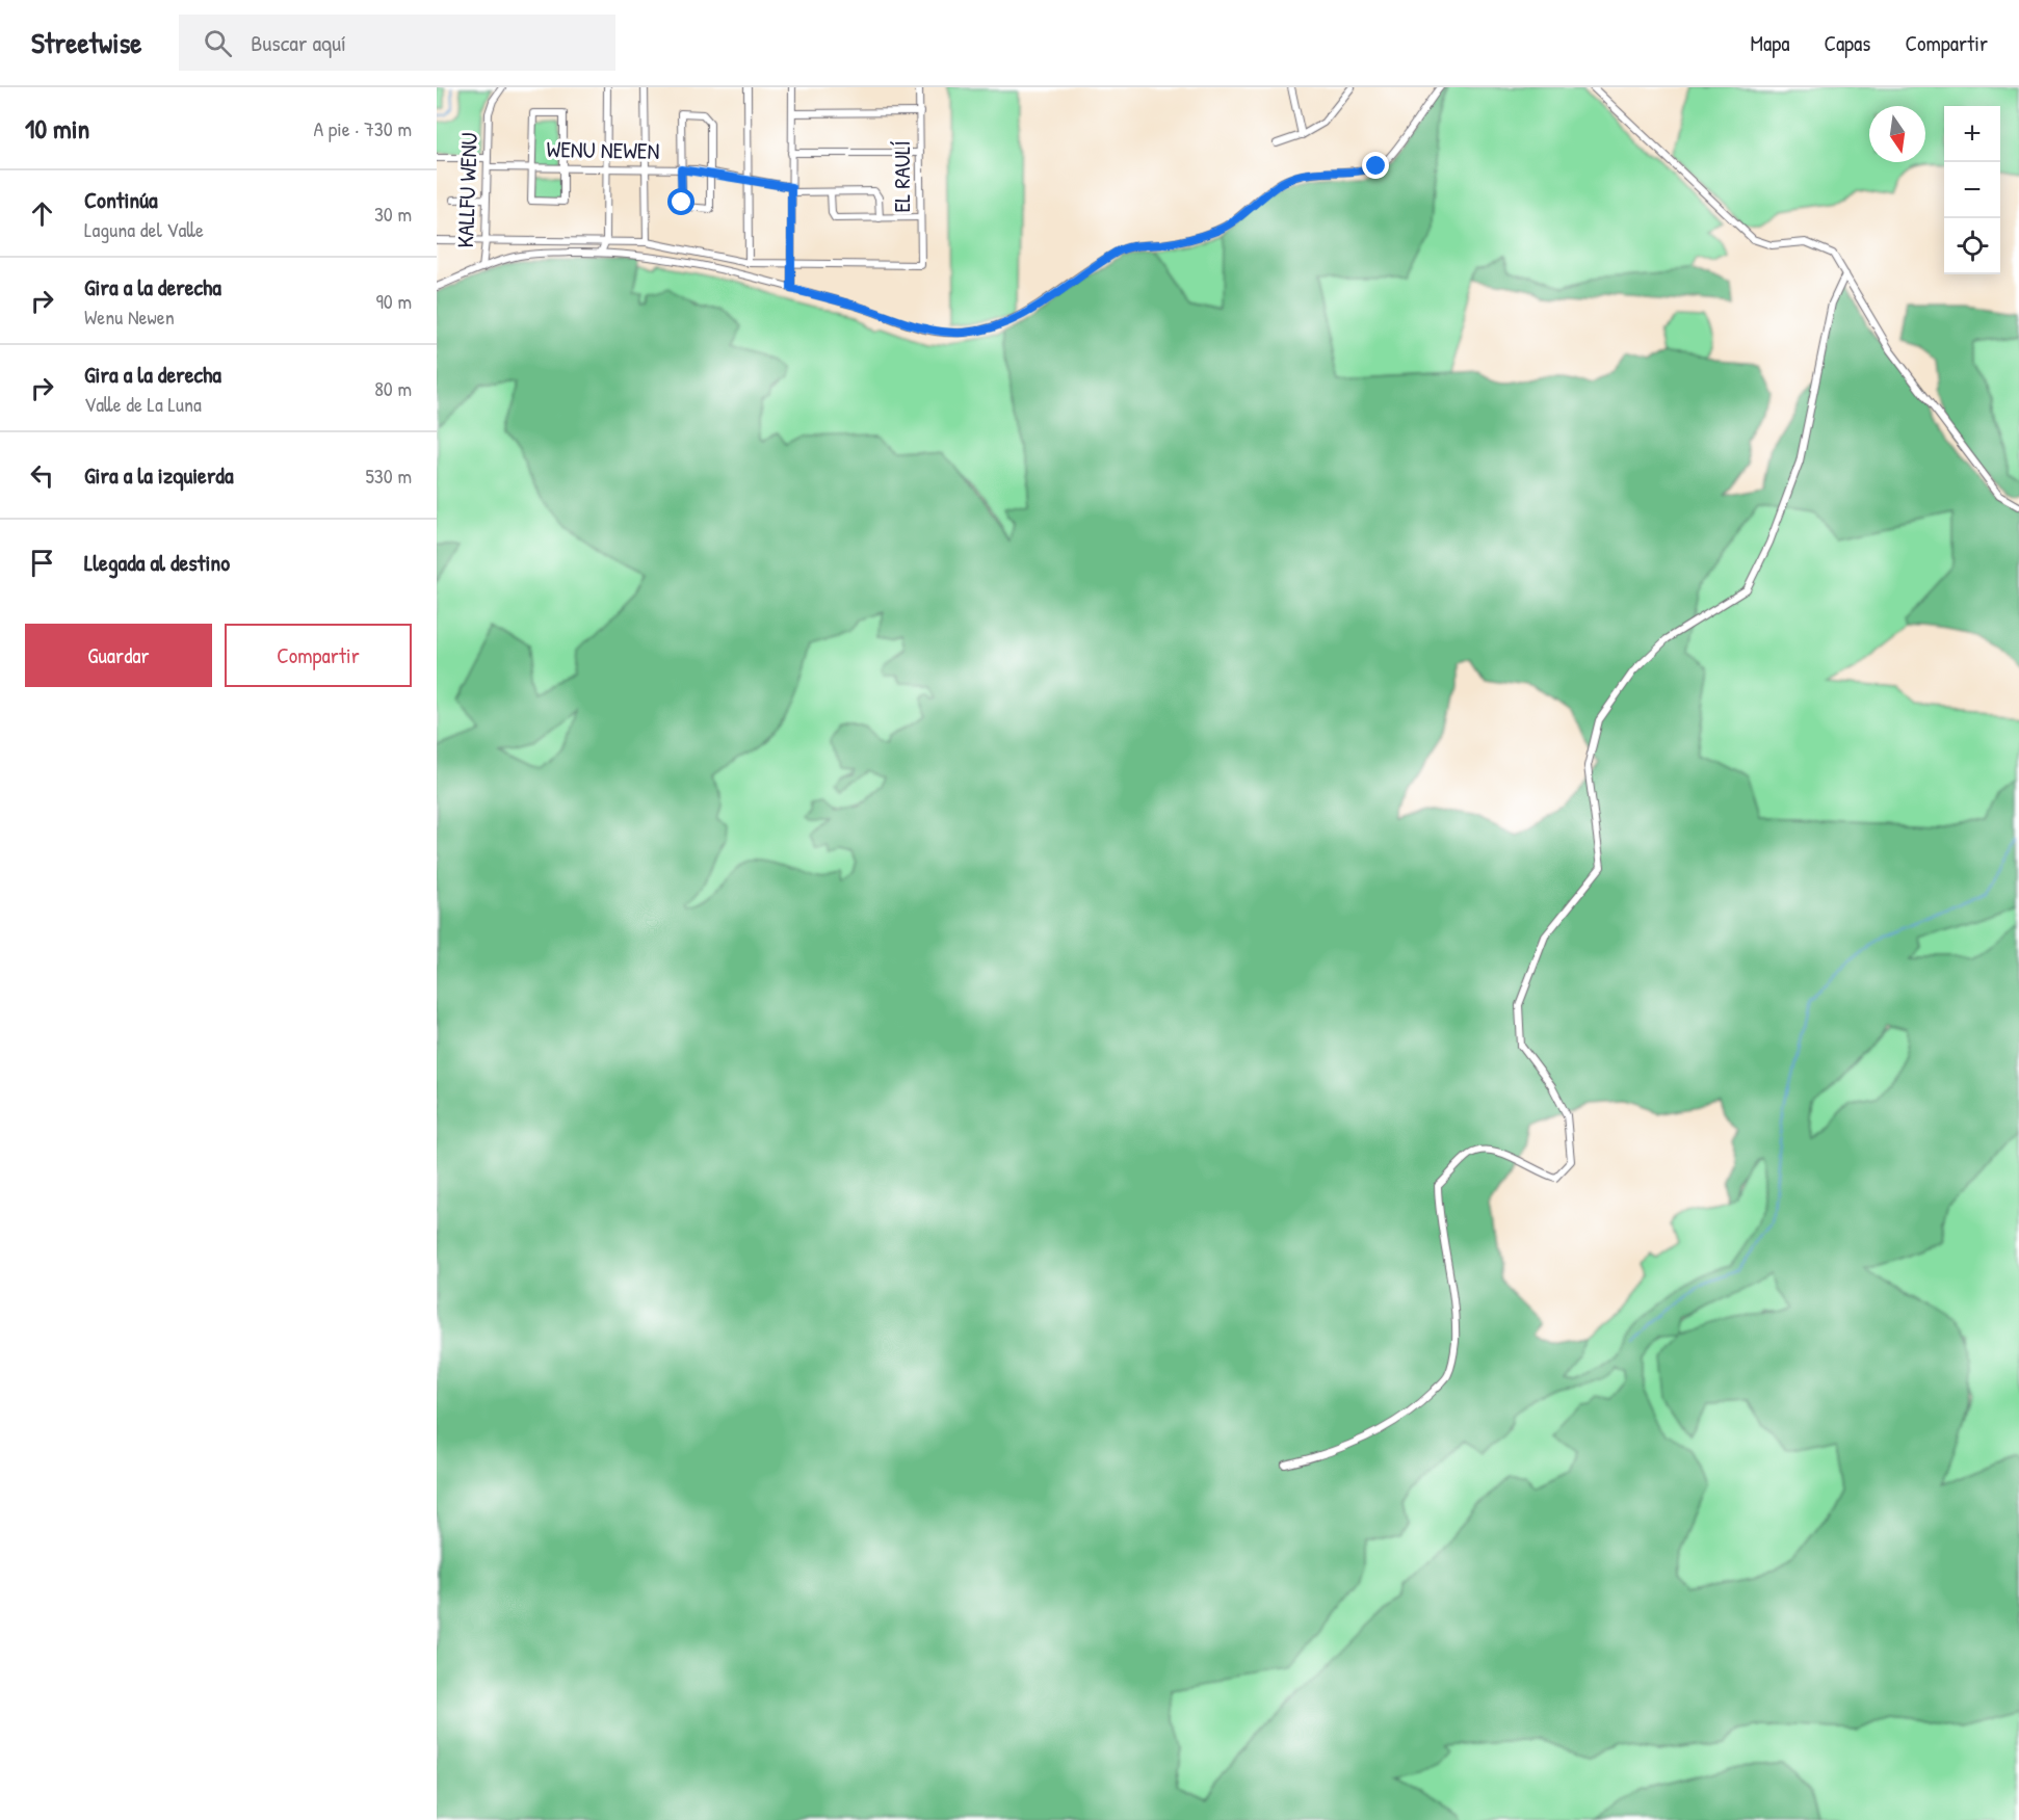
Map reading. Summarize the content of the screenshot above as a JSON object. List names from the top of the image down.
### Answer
{
  "streets": {
    "street": ["WENU NEWEN", "EL RAULÍ", "KALLFU WENU"]
  },
  "crossings": [
    ["WENU NEWEN", "KALLFU WENU"]
  ],
  "north": "bottom",
  "page": {
    "header": "Streetwise",
    "search": "Buscar aquí",
    "nav": ["Mapa", "Capas", "Compartir"],
    "heading": ["10 min", "A pie · 730 m"],
    "map_buttons": ["+", "−"],
    "list": [
      ["Continúa", "Laguna del Valle", "30 m"],
      ["Gira a la derecha", "Wenu Newen", "90 m"],
      ["Gira a la derecha", "Valle de La Luna", "80 m"],
      ["Gira a la izquierda", "530 m"],
      "Llegada al destino"
    ],
    "buttons": ["Guardar", "Compartir"]
  }
}
